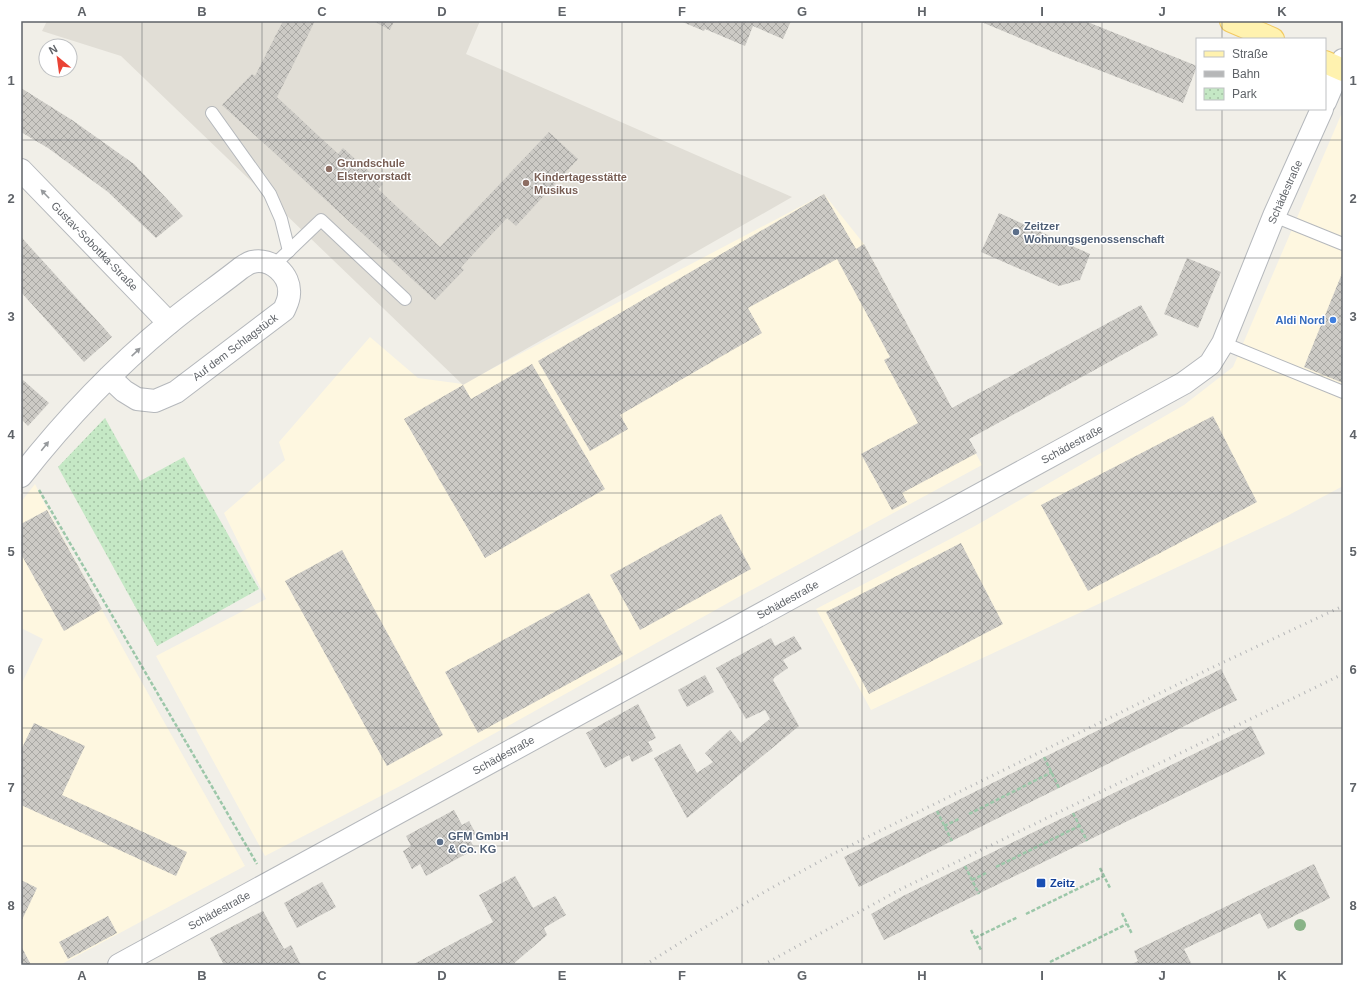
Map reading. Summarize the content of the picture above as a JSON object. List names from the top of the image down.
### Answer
{
  "streets": {
    "street": ["Schädestraße", "Gustav-Sobottka-Straße", "Auf dem Schlagstück"]
  },
  "one_way": ["Gustav-Sobottka-Straße"],
  "places": {
    "other": [
      "Grundschule Elstervorstadt",
      "Kindertagesstätte Musikus",
      "Zeitzer Wohnungsgenossenschaft",
      "Aldi Nord",
      "GFM GmbH & Co. KG"
    ],
    "transit": ["Zeitz"]
  },
  "legend": ["Straße", "Bahn", "Park"],
  "north": "top left",
  "grid": {
    "columns": [
      "A",
      "B",
      "C",
      "D",
      "E",
      "F",
      "G",
      "H",
      "I",
      "J",
      "K"
    ],
    "rows": [
      "1",
      "2",
      "3",
      "4",
      "5",
      "6",
      "7",
      "8"
    ]
  }
}
